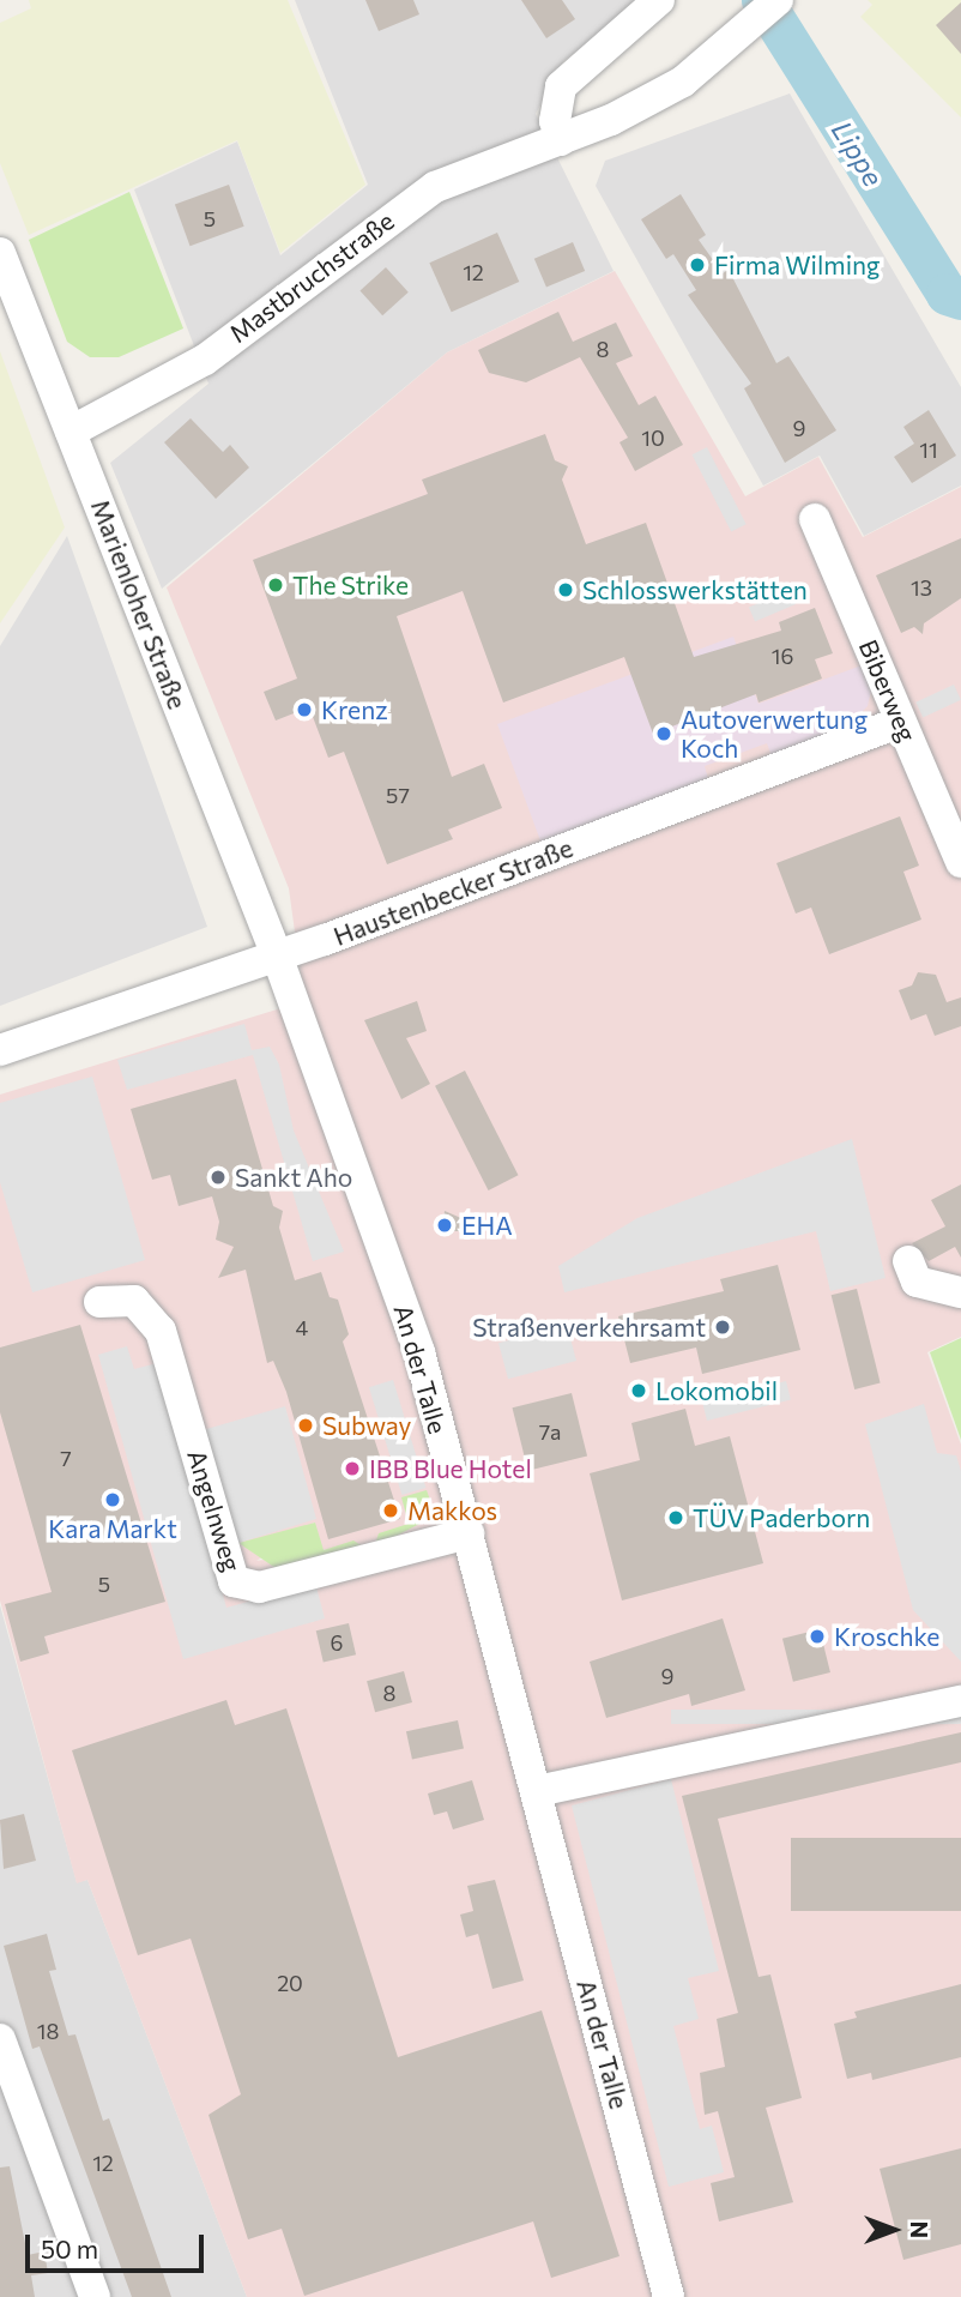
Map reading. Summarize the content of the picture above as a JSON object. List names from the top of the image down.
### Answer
{
  "streets": {
    "street": [
      "Mastbruchstraße",
      "Marienloher Straße",
      "Biberweg",
      "Haustenbecker Straße",
      "An der Talle",
      "Angelnweg"
    ]
  },
  "crossings": [
    ["Mastbruchstraße", "Marienloher Straße"],
    ["Marienloher Straße", "Haustenbecker Straße"],
    ["Marienloher Straße", "An der Talle"],
    ["Biberweg", "Haustenbecker Straße"],
    ["Haustenbecker Straße", "An der Talle"],
    ["An der Talle", "Angelnweg"]
  ],
  "water": ["Lippe"],
  "places": [
    "Firma Wilming",
    "The Strike",
    "Schlosswerkstätten",
    "Krenz",
    "Autoverwertung Koch",
    "Sankt Aho",
    "EHA",
    "Straßenverkehrsamt",
    "Lokomobil",
    "Subway",
    "IBB Blue Hotel",
    "Kara Markt",
    "Makkos",
    "TÜV Paderborn",
    "Kroschke"
  ],
  "house_numbers": [
    "5",
    "12",
    "8",
    "9",
    "10",
    "11",
    "13",
    "16",
    "57",
    "4",
    "7a",
    "7",
    "5",
    "6",
    "9",
    "8",
    "20",
    "18",
    "12"
  ],
  "scale_bar": "50 m",
  "north": "right"
}
